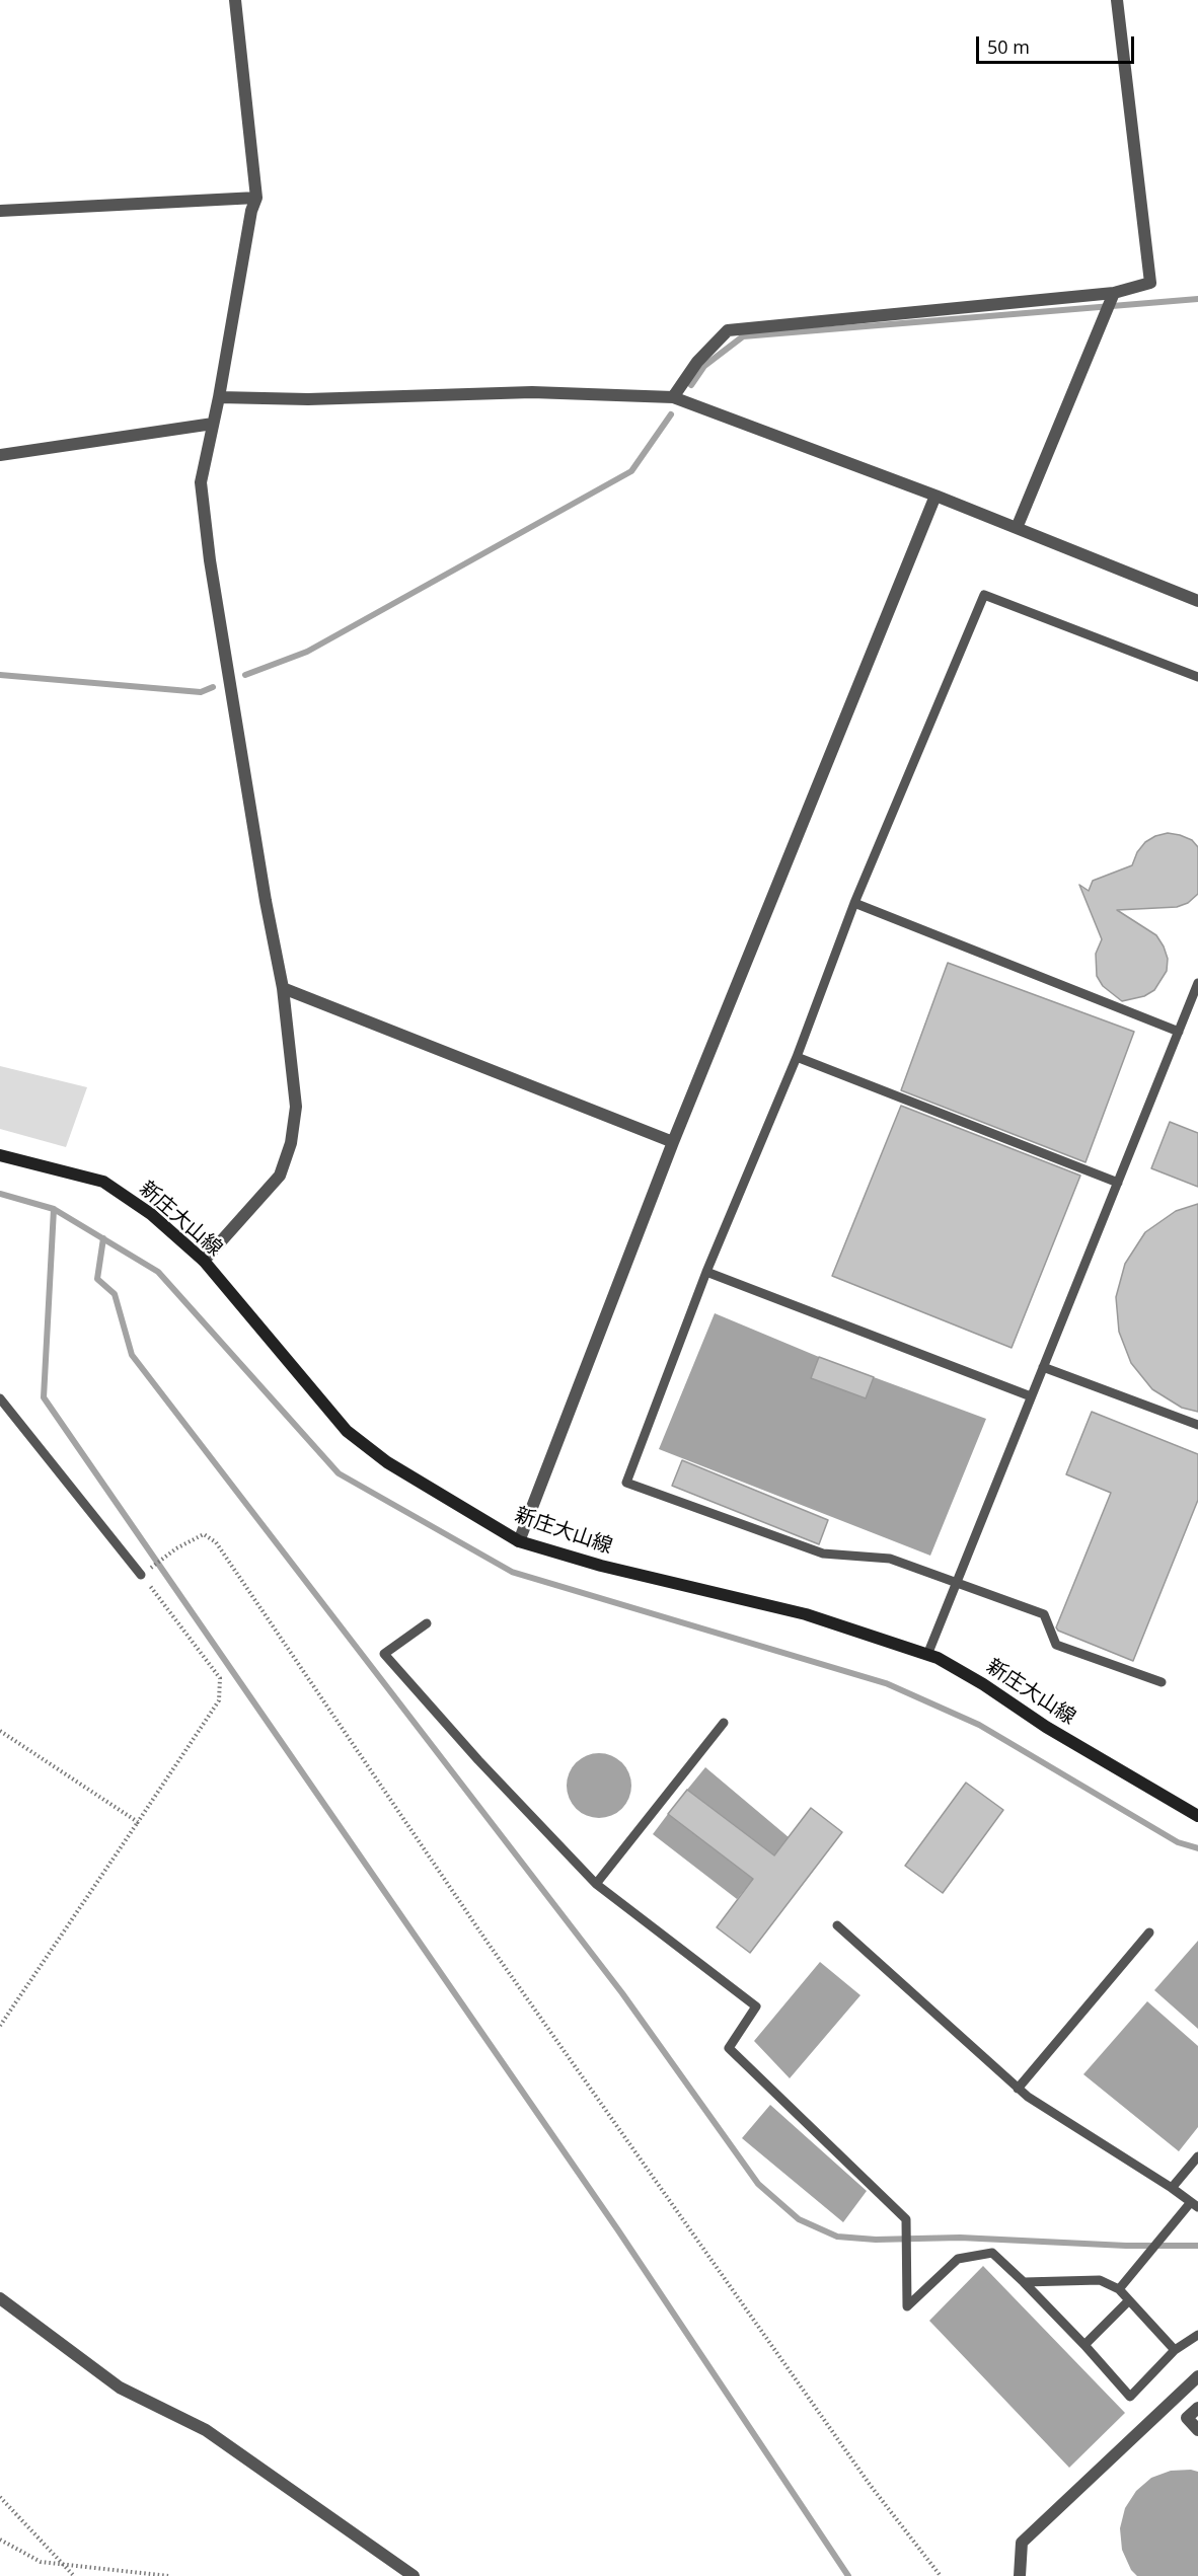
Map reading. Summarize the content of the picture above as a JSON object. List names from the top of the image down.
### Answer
{
  "streets": {
    "main road": ["新庄大山線"]
  },
  "scale_bar": "50 m"
}
